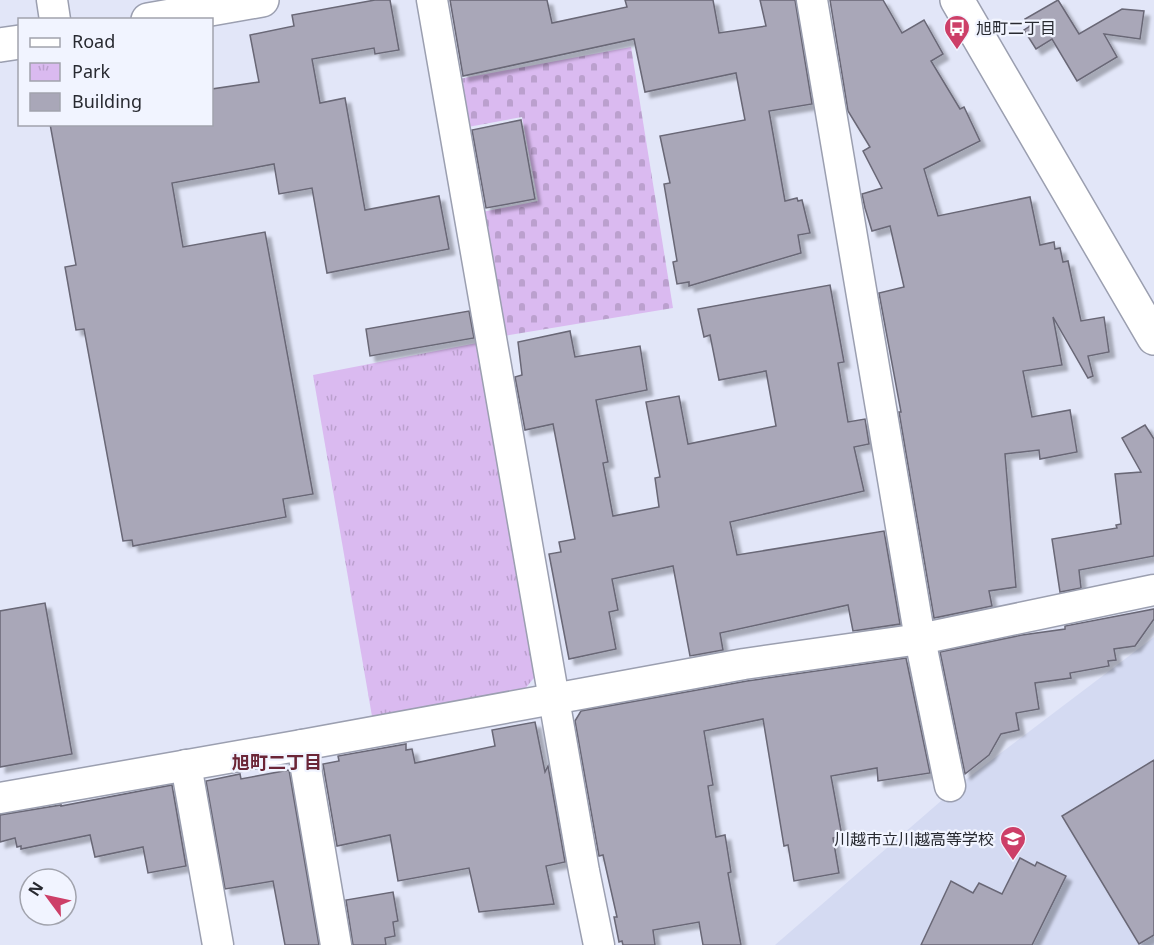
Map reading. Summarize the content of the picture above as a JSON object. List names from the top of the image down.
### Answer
{
  "districts": ["旭町二丁目"],
  "places": {
    "bus stop": ["旭町二丁目"],
    "school or university": ["川越市立川越高等学校"]
  },
  "legend": ["Road", "Park", "Building"],
  "north": "top left"
}
